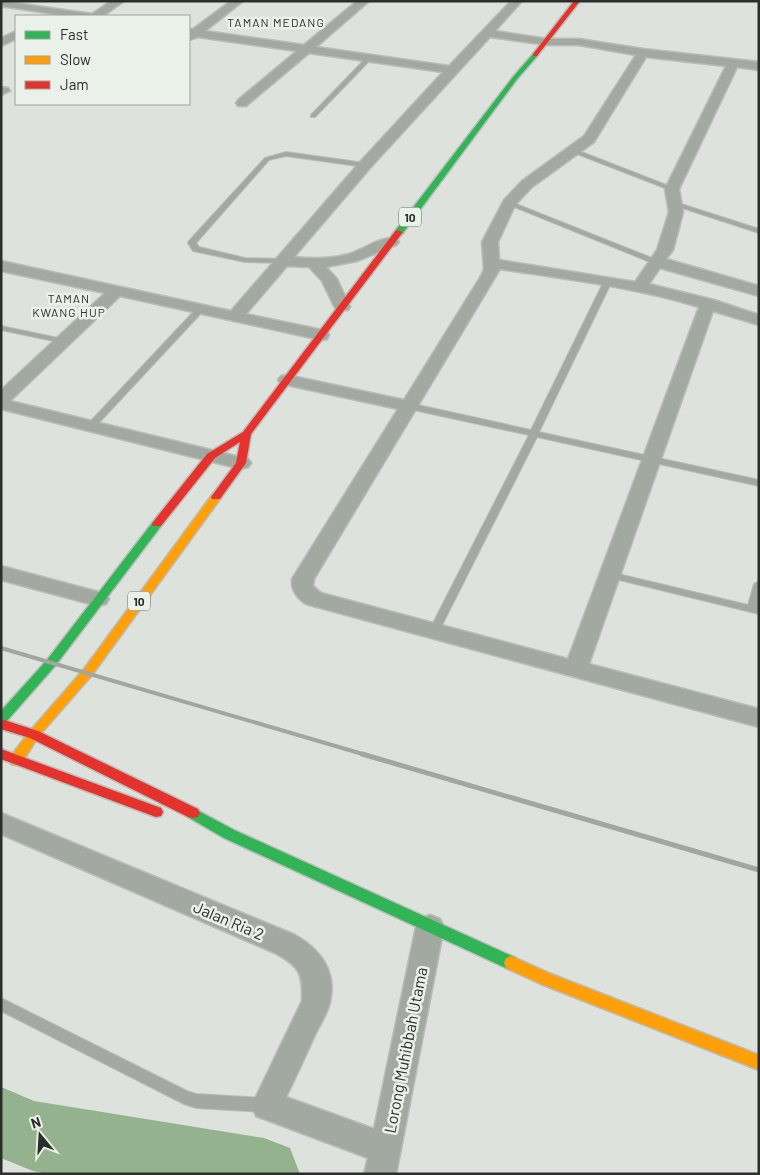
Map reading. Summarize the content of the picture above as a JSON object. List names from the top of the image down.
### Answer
{
  "streets": {
    "main road": ["10"],
    "street": ["Jalan Ria 2", "Lorong Muhibbah Utama"]
  },
  "districts": ["TAMAN MEDANG", "TAMAN KWANG HUP"],
  "legend": ["Fast", "Slow", "Jam"],
  "north": "top"
}
